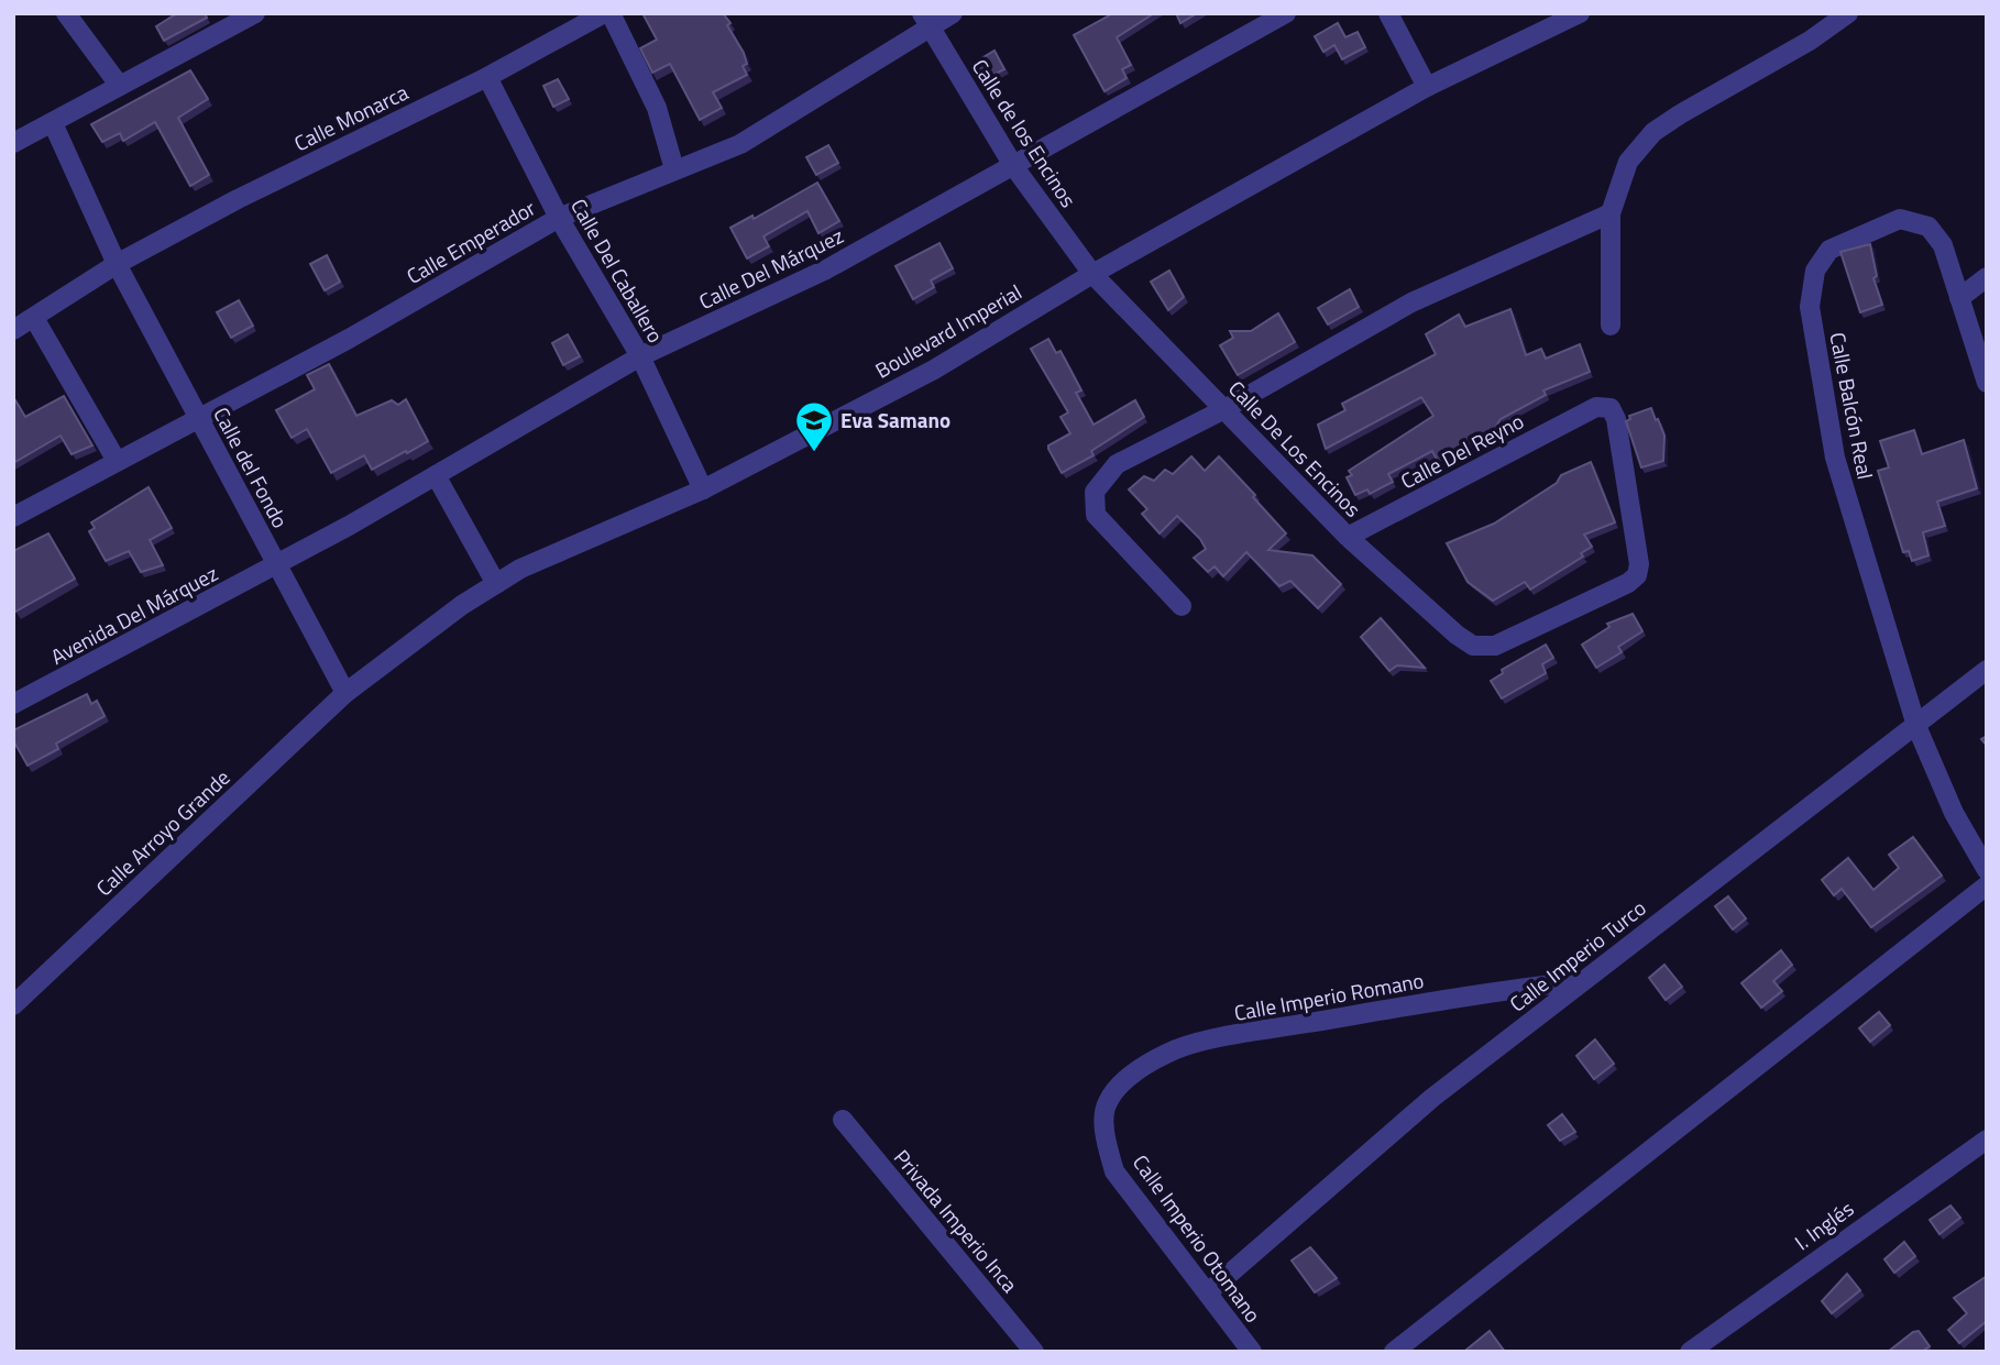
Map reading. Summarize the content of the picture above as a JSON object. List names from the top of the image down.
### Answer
{
  "streets": {
    "street": [
      "Calle Monarca",
      "Calle de los Encinos",
      "Calle Emperador",
      "Calle Del Márquez",
      "Calle Del Caballero",
      "Boulevard Imperial",
      "Calle Balcón Real",
      "Calle De Los Encinos",
      "Calle Del Reyno",
      "Calle del Fondo",
      "Avenida Del Márquez",
      "Calle Arroyo Grande",
      "Calle Imperio Turco",
      "Calle Imperio Romano",
      "Privada Imperio Inca",
      "I. Inglés",
      "Calle Imperio Otomano"
    ]
  },
  "crossings": [
    ["Calle Monarca", "Calle Del Caballero"],
    ["Calle Monarca", "Calle del Fondo"],
    ["Calle de los Encinos", "Calle Emperador"],
    ["Calle de los Encinos", "Calle Del Márquez"],
    ["Calle de los Encinos", "Boulevard Imperial"],
    ["Calle de los Encinos", "Calle De Los Encinos"],
    ["Calle Emperador", "Calle Del Caballero"],
    ["Calle Emperador", "Calle del Fondo"],
    ["Calle Del Márquez", "Calle Del Caballero"],
    ["Calle Del Márquez", "Calle del Fondo"],
    ["Calle Del Márquez", "Avenida Del Márquez"],
    ["Calle Del Caballero", "Boulevard Imperial"],
    ["Boulevard Imperial", "Calle De Los Encinos"],
    ["Boulevard Imperial", "Calle del Fondo"],
    ["Boulevard Imperial", "Calle Arroyo Grande"],
    ["Calle Balcón Real", "Calle Imperio Turco"],
    ["Calle De Los Encinos", "Calle Del Reyno"],
    ["Calle del Fondo", "Avenida Del Márquez"],
    ["Calle del Fondo", "Calle Arroyo Grande"],
    ["Calle Imperio Turco", "Calle Imperio Romano"],
    ["Calle Imperio Turco", "Calle Imperio Otomano"],
    ["Calle Imperio Romano", "Calle Imperio Otomano"]
  ],
  "places": {
    "school or university": ["Eva Samano"]
  }
}
